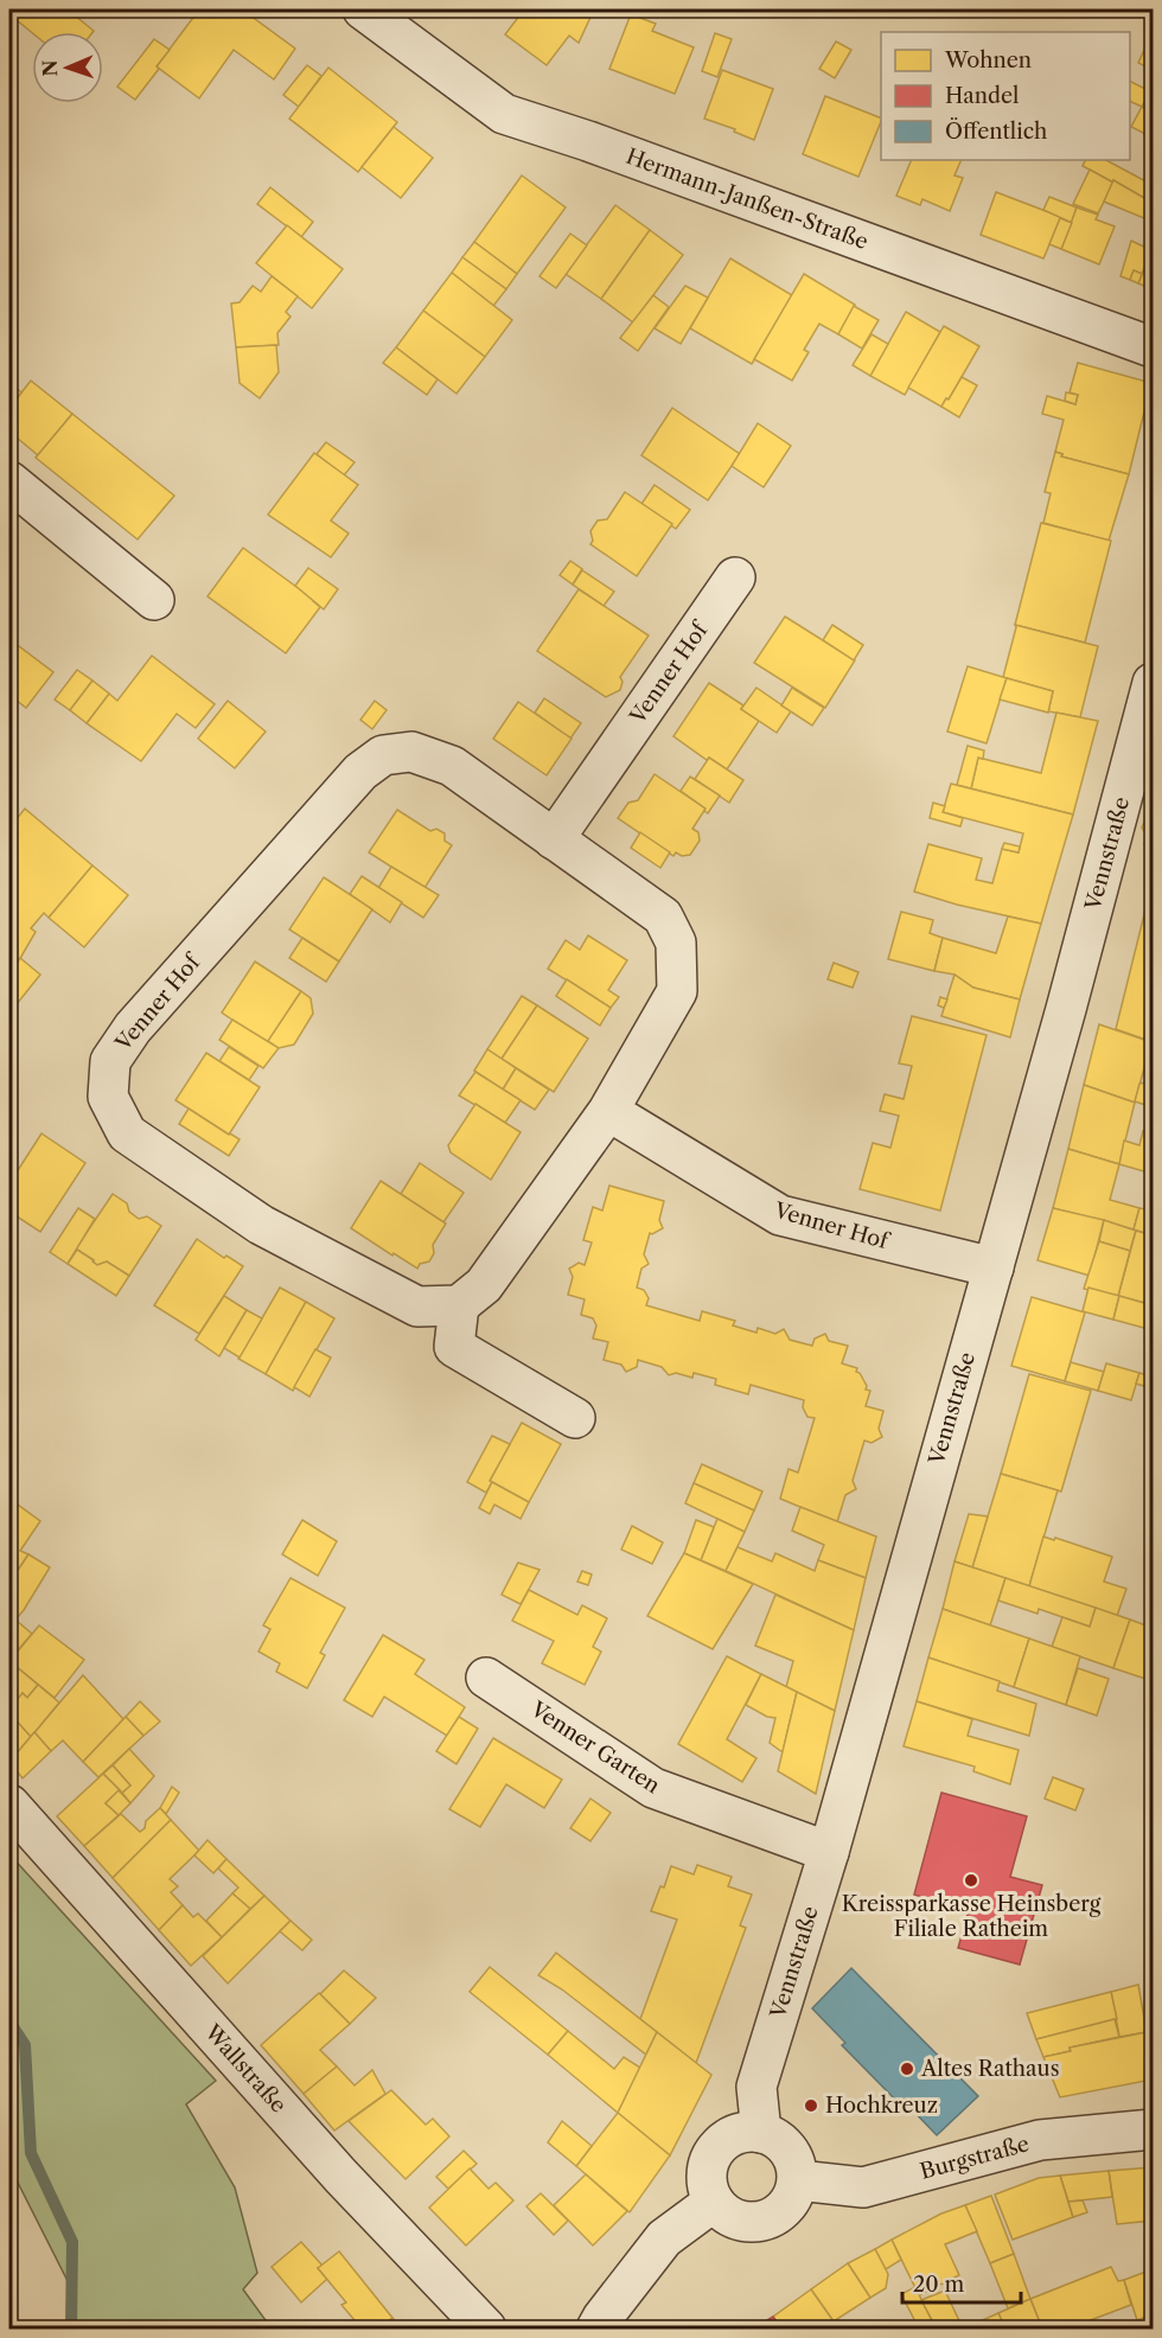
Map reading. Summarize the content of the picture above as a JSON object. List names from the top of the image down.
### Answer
{
  "streets": {
    "street": [
      "Hermann-Janßen-Straße",
      "Venner Hof",
      "Vennstraße",
      "Venner Garten",
      "Wallstraße",
      "Burgstraße"
    ]
  },
  "crossings": [
    ["Venner Hof", "Vennstraße"],
    ["Vennstraße", "Venner Garten"],
    ["Vennstraße", "Burgstraße"]
  ],
  "places": ["Kreissparkasse Heinsberg Filiale Ratheim", "Altes Rathaus", "Hochkreuz"],
  "legend": ["Wohnen", "Handel", "Öffentlich"],
  "scale_bar": "20 m",
  "north": "left"
}
